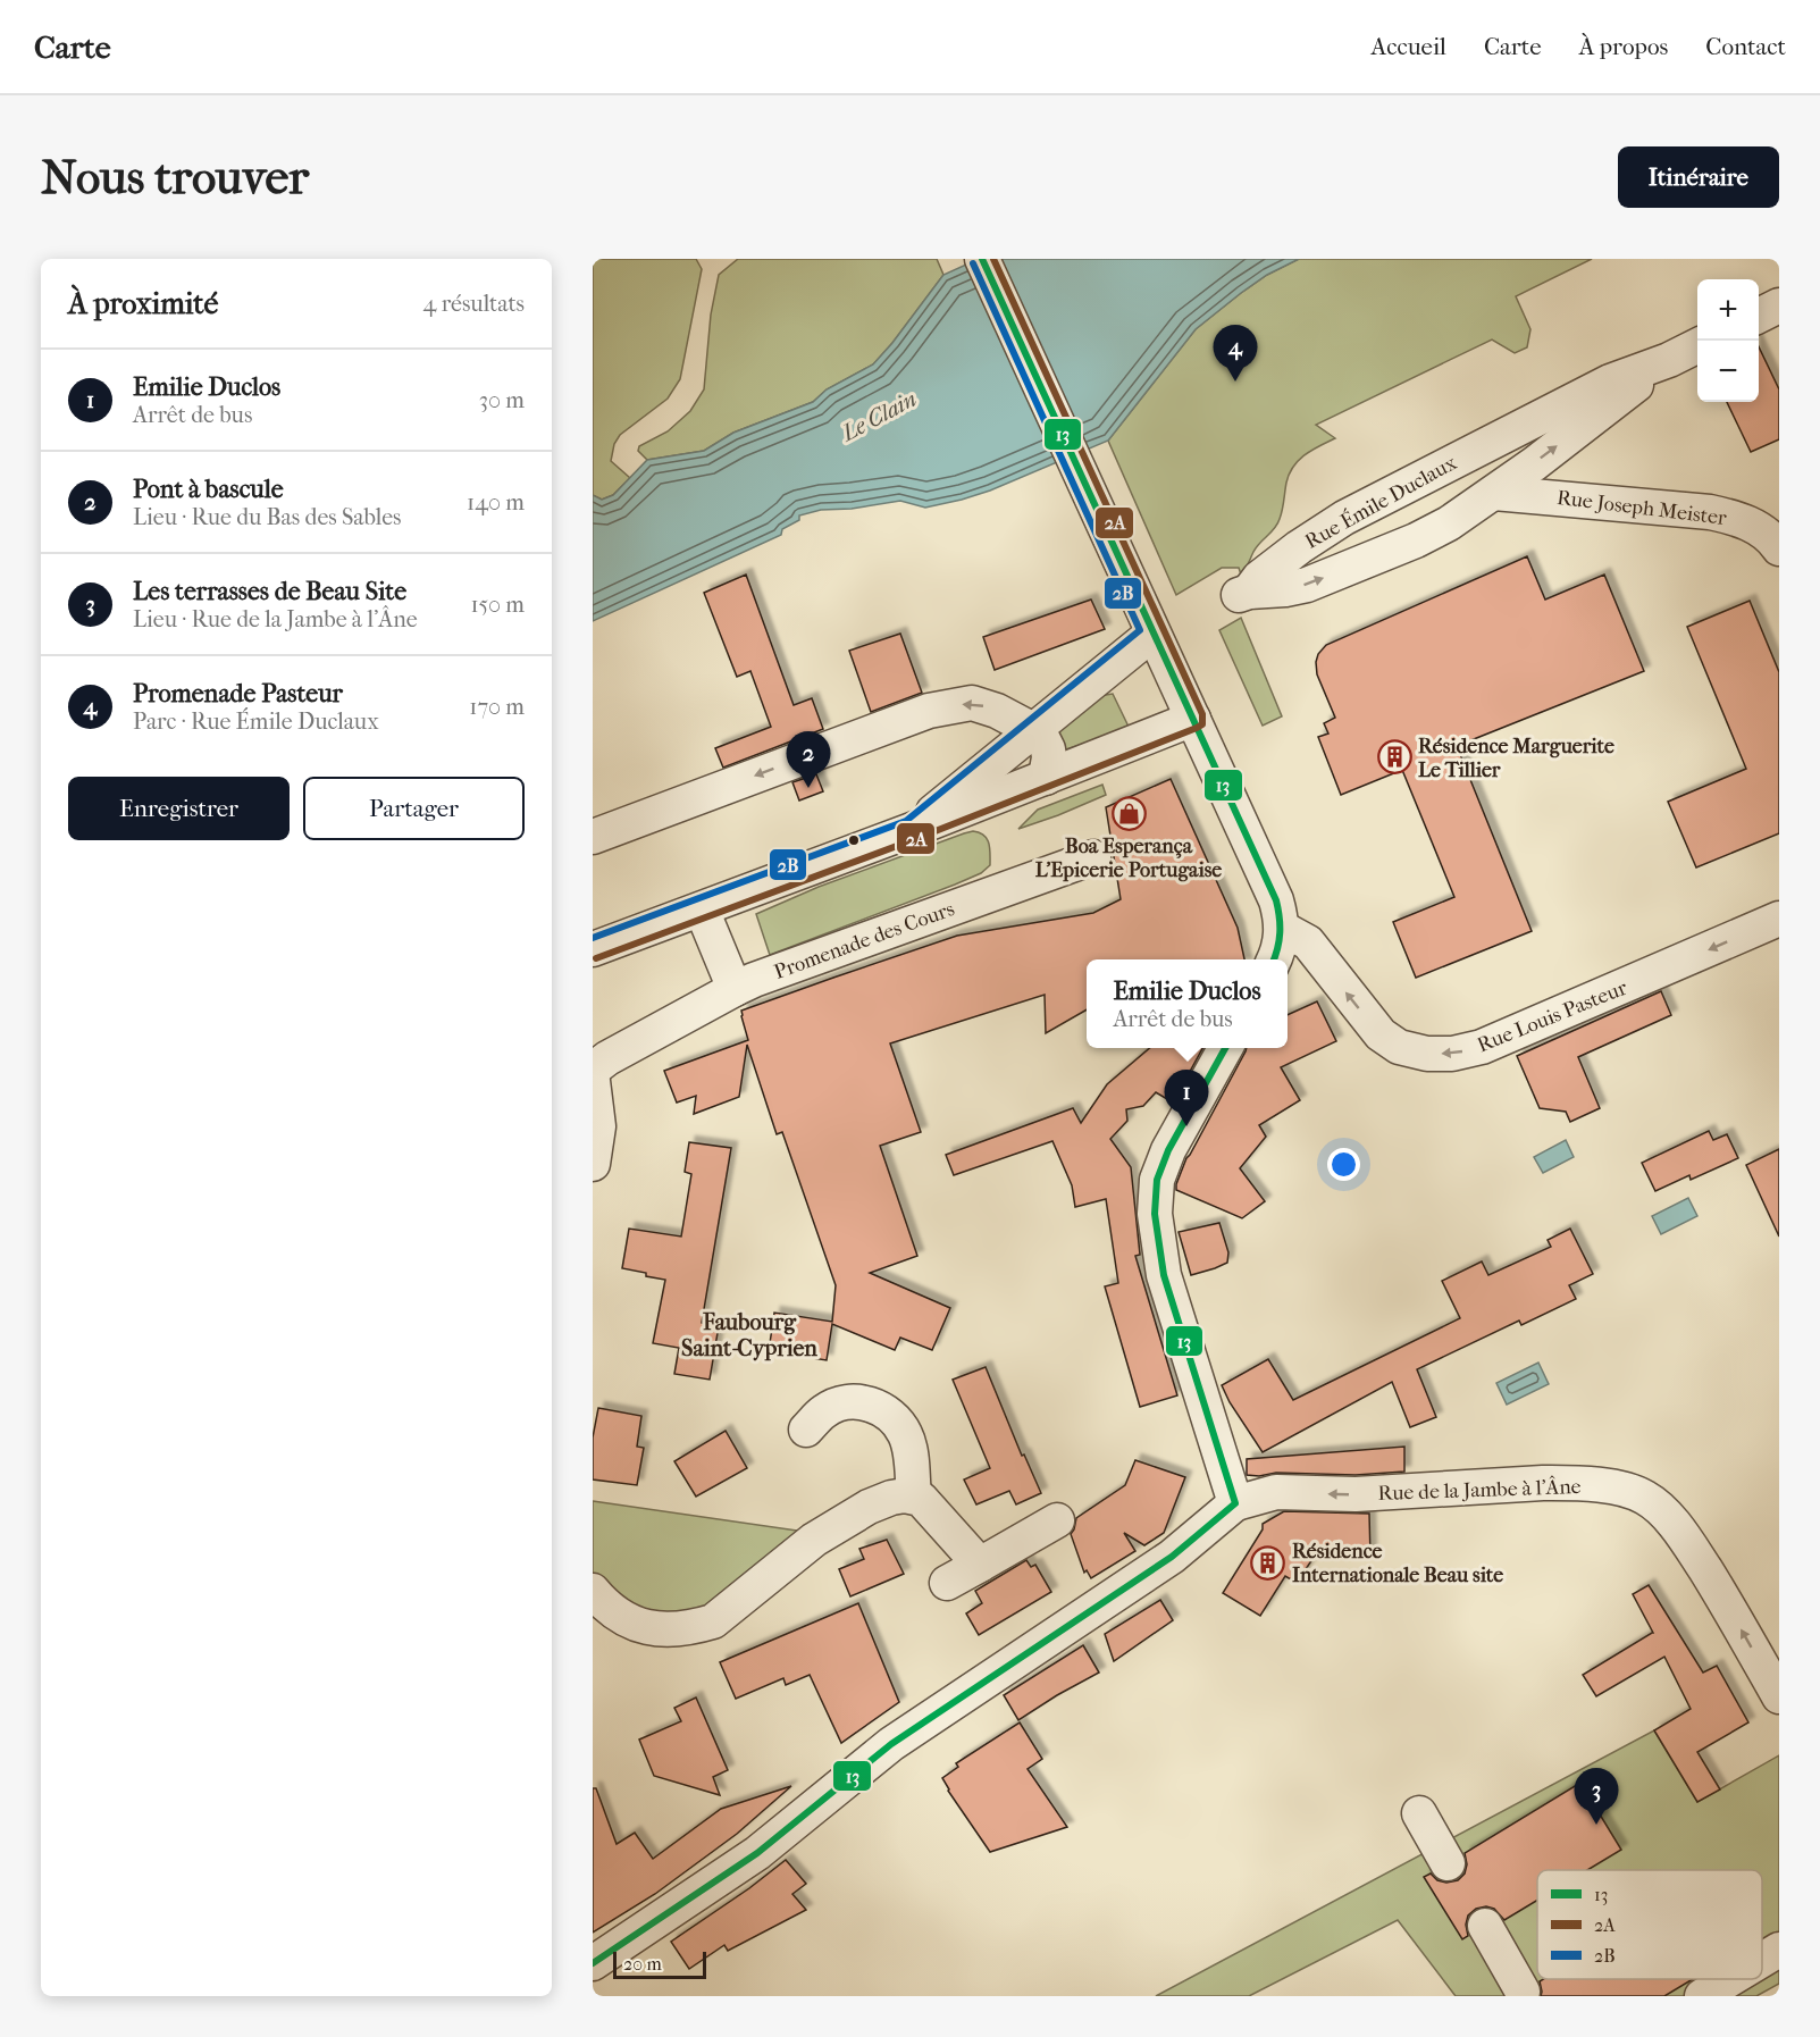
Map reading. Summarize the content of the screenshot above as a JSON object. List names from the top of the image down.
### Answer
{
  "streets": {
    "street": [
      "Rue Émile Duclaux",
      "Rue Joseph Meister",
      "Promenade des Cours",
      "Rue Louis Pasteur",
      "Rue de la Jambe à l'Âne"
    ]
  },
  "crossings": [
    ["Rue Émile Duclaux", "Rue Joseph Meister"]
  ],
  "one_way": ["Rue Louis Pasteur", "Rue de la Jambe à l'Âne"],
  "districts": ["Faubourg Saint-Cyprien"],
  "water": ["Le Clain"],
  "places": {
    "building": ["Résidence Marguerite Le Tillier", "Résidence Internationale Beau site"],
    "shop": ["Boa Esperança L'Epicerie Portugaise"]
  },
  "lines": ["transit line 13", "transit line 2A", "transit line 2B"],
  "legend": ["13", "2A", "2B"],
  "scale_bar": "20 m",
  "page": {
    "header": "Carte",
    "nav": [
      "Accueil",
      "Carte",
      "À propos",
      "Contact"
    ],
    "buttons": [
      "Itinéraire",
      ["Enregistrer", "Partager"]
    ],
    "title": "Nous trouver",
    "heading": ["À proximité", "4 résultats"],
    "map_buttons": ["+", "−"],
    "pins": [
      "4",
      "2",
      "1",
      "3"
    ],
    "list": [
      {
        "mark": "1",
        "name": "Emilie Duclos",
        "note": "Arrêt de bus",
        "value": "30 m"
      },
      {
        "mark": "2",
        "name": "Pont à bascule",
        "note": "Lieu · Rue du Bas des Sables",
        "value": "140 m"
      },
      {
        "mark": "3",
        "name": "Les terrasses de Beau Site",
        "note": "Lieu · Rue de la Jambe à l'Âne",
        "value": "150 m"
      },
      {
        "mark": "4",
        "name": "Promenade Pasteur",
        "note": "Parc · Rue Émile Duclaux",
        "value": "170 m"
      }
    ],
    "popup": ["Emilie Duclos", "Arrêt de bus"],
    "scale": "20 m"
  }
}
